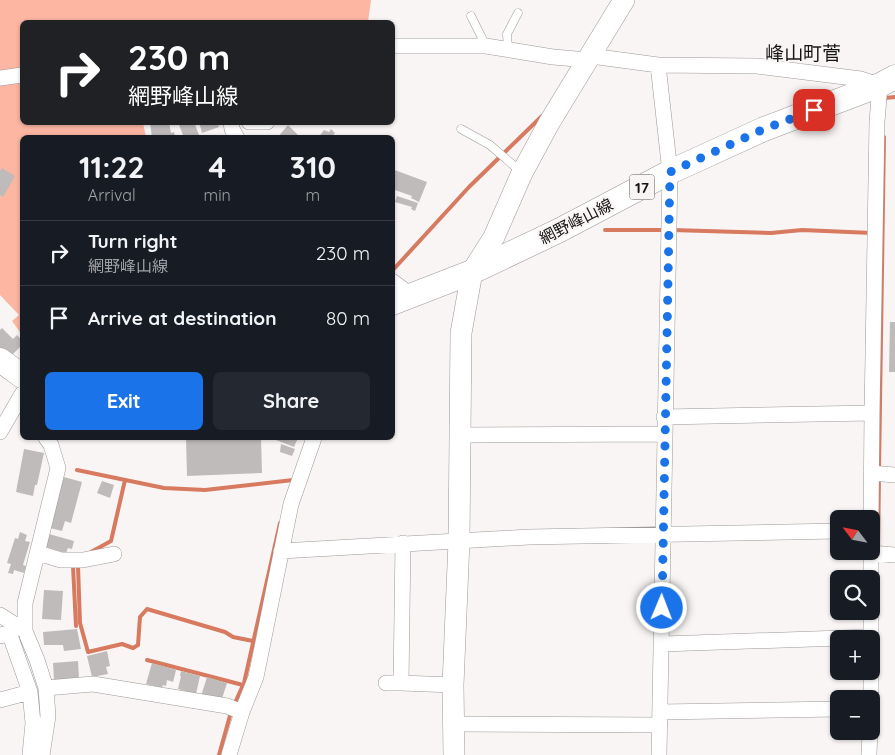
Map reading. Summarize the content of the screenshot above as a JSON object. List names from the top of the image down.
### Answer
{
  "streets": {
    "main road": ["17", "網野峰山線"]
  },
  "districts": ["峰山町菅"],
  "north": "top left",
  "page": {
    "turn": ["230 m", "網野峰山線"],
    "eta": [
      "11:22",
      "Arrival",
      "4",
      "min",
      "310",
      "m"
    ],
    "list": [
      {
        "name": "Turn right",
        "note": "網野峰山線",
        "value": "230 m"
      },
      {
        "name": "Arrive at destination",
        "value": "80 m"
      }
    ],
    "buttons": ["Exit", "Share"],
    "map_buttons": ["+", "−"]
  }
}
